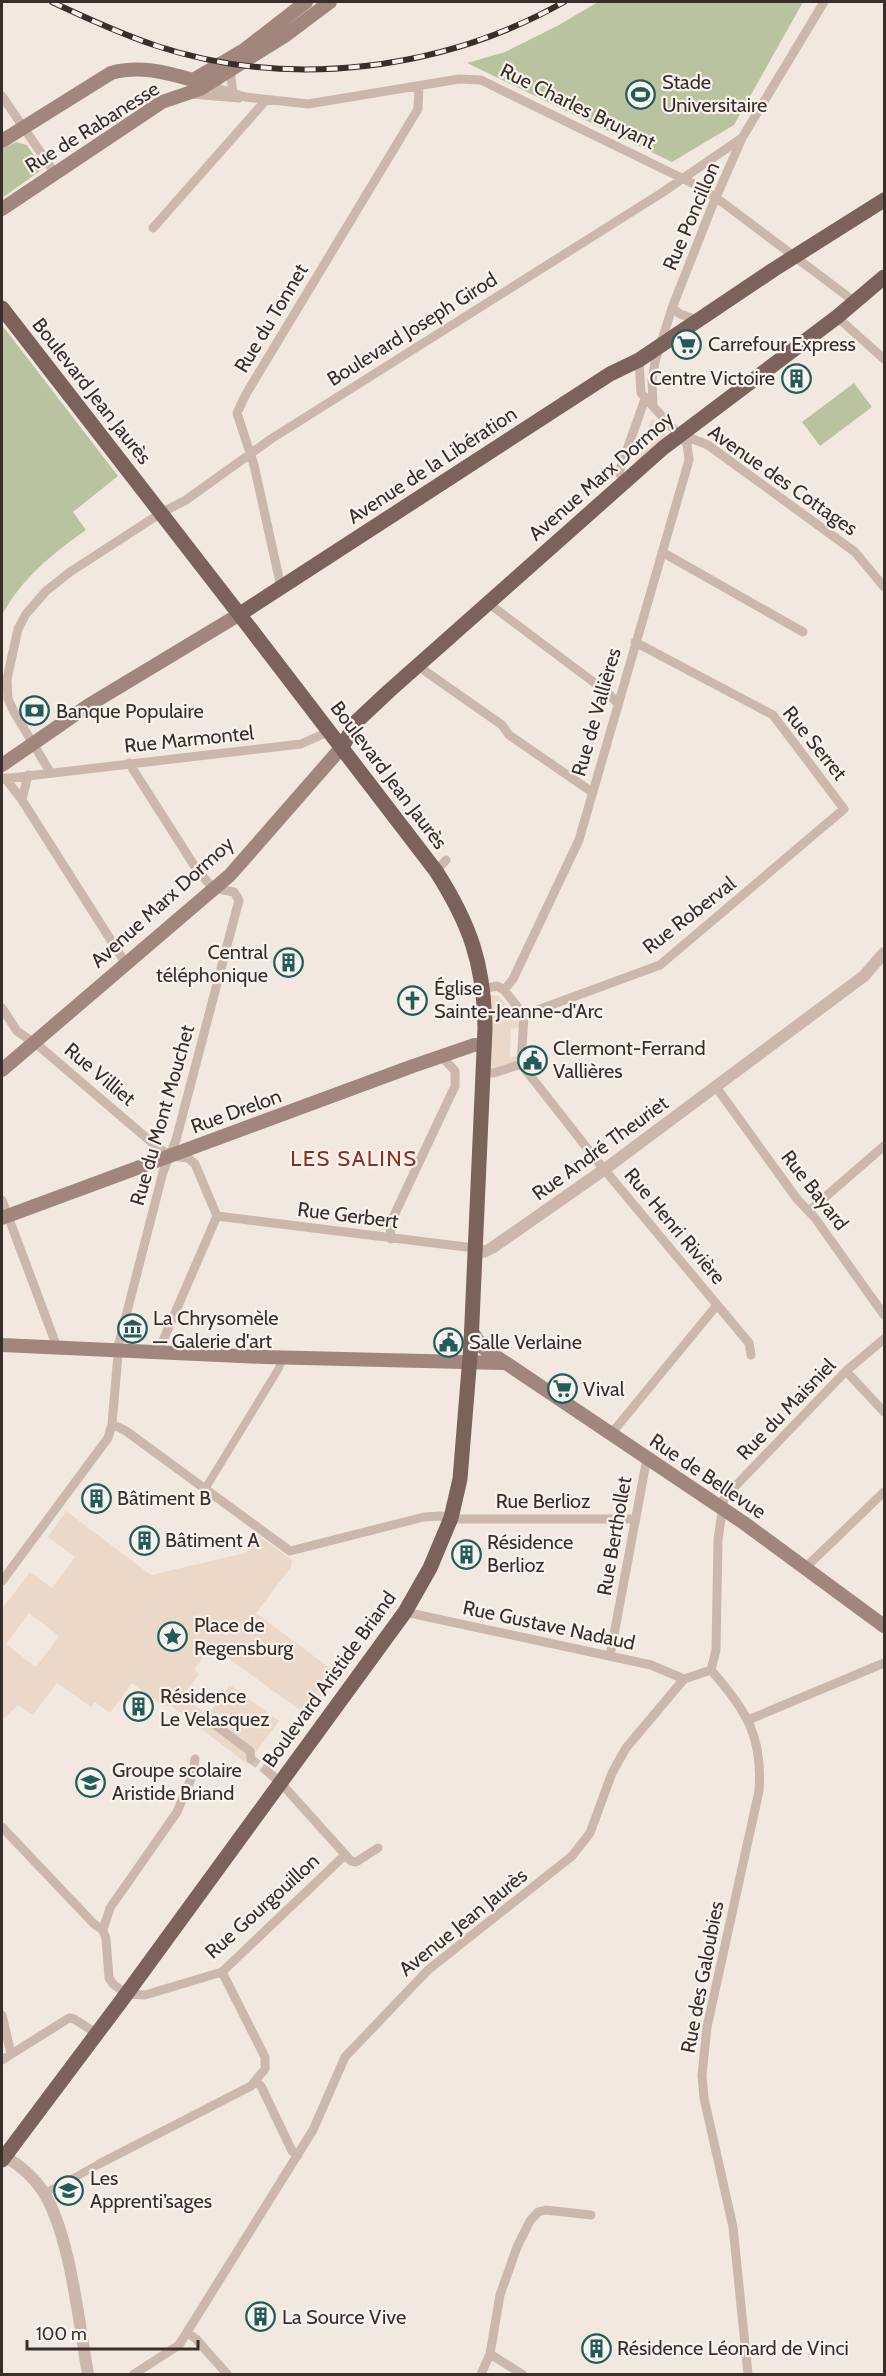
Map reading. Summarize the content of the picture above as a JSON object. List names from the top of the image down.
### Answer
{
  "streets": {
    "main road": [
      "Rue de Rabanesse",
      "Boulevard Jean Jaurès",
      "Avenue de la Libération",
      "Avenue Marx Dormoy",
      "Rue Drelon",
      "Rue de Bellevue",
      "Boulevard Aristide Briand"
    ],
    "street": [
      "Rue Charles Bruyant",
      "Rue Poncillon",
      "Rue du Tonnet",
      "Boulevard Joseph Girod",
      "Avenue des Cottages",
      "Rue de Vallières",
      "Rue Marmontel",
      "Rue Serret",
      "Rue Roberval",
      "Rue Villiet",
      "Rue du Mont Mouchet",
      "Rue André Theuriet",
      "Rue Bayard",
      "Rue Gerbert",
      "Rue Henri Rivière",
      "Rue du Maisniel",
      "Rue Berlioz",
      "Rue Berthollet",
      "Rue Gustave Nadaud",
      "Rue Gourgouillon",
      "Avenue Jean Jaurès",
      "Rue des Galoubies"
    ]
  },
  "crossings": [
    ["Rue Charles Bruyant", "Rue de Rabanesse"],
    ["Rue Charles Bruyant", "Rue Poncillon"],
    ["Rue Charles Bruyant", "Rue du Tonnet"],
    ["Rue Charles Bruyant", "Boulevard Joseph Girod"],
    ["Rue Charles Bruyant", "Avenue de la Libération"],
    ["Rue Charles Bruyant", "Avenue Marx Dormoy"],
    ["Rue Poncillon", "Boulevard Joseph Girod"],
    ["Rue Poncillon", "Avenue de la Libération"],
    ["Rue du Tonnet", "Boulevard Joseph Girod"],
    ["Rue du Tonnet", "Avenue de la Libération"],
    ["Boulevard Joseph Girod", "Boulevard Jean Jaurès"],
    ["Boulevard Joseph Girod", "Avenue de la Libération"],
    ["Boulevard Joseph Girod", "Rue Marmontel"],
    ["Boulevard Jean Jaurès", "Avenue de la Libération"],
    ["Boulevard Jean Jaurès", "Avenue Marx Dormoy"],
    ["Boulevard Jean Jaurès", "Rue Marmontel"],
    ["Boulevard Jean Jaurès", "Rue Drelon"],
    ["Boulevard Jean Jaurès", "Rue André Theuriet"],
    ["Boulevard Jean Jaurès", "Rue Gerbert"],
    ["Boulevard Jean Jaurès", "Rue de Bellevue"],
    ["Boulevard Jean Jaurès", "Boulevard Aristide Briand"],
    ["Avenue Marx Dormoy", "Avenue des Cottages"],
    ["Avenue Marx Dormoy", "Rue de Vallières"],
    ["Avenue Marx Dormoy", "Rue Marmontel"],
    ["Avenue Marx Dormoy", "Rue Villiet"],
    ["Avenue Marx Dormoy", "Rue du Mont Mouchet"],
    ["Avenue des Cottages", "Rue de Vallières"],
    ["Rue de Vallières", "Rue Serret"],
    ["Rue Serret", "Rue Roberval"],
    ["Rue Villiet", "Rue Drelon"],
    ["Rue Villiet", "Rue du Mont Mouchet"],
    ["Rue Villiet", "Rue Gerbert"],
    ["Rue Drelon", "Rue du Mont Mouchet"],
    ["Rue André Theuriet", "Rue Bayard"],
    ["Rue André Theuriet", "Rue Gerbert"],
    ["Rue André Theuriet", "Rue Henri Rivière"],
    ["Rue du Maisniel", "Rue de Bellevue"],
    ["Rue de Bellevue", "Rue Berthollet"],
    ["Rue Berlioz", "Rue Berthollet"],
    ["Rue Berlioz", "Boulevard Aristide Briand"],
    ["Rue Berthollet", "Rue Gustave Nadaud"],
    ["Rue Gustave Nadaud", "Boulevard Aristide Briand"],
    ["Rue Gustave Nadaud", "Avenue Jean Jaurès"],
    ["Boulevard Aristide Briand", "Rue Gourgouillon"]
  ],
  "districts": ["LES SALINS"],
  "places": {
    "sports": ["Stade Universitaire"],
    "supermarket": ["Carrefour Express", "Vival"],
    "building": [
      "Centre Victoire",
      "Central téléphonique",
      "Bâtiment B",
      "Bâtiment A",
      "Résidence Berlioz",
      "Résidence Le Velasquez",
      "La Source Vive",
      "Résidence Léonard de Vinci"
    ],
    "bank": ["Banque Populaire"],
    "church": ["Église Sainte-Jeanne-d'Arc"],
    "public building": ["Clermont-Ferrand Vallières", "Salle Verlaine"],
    "museum": ["La Chrysomèle — Galerie d'art"],
    "place": ["Place de Regensburg"],
    "school or university": ["Groupe scolaire Aristide Briand", "Les Apprenti’sages"]
  },
  "scale_bar": "100 m"
}
